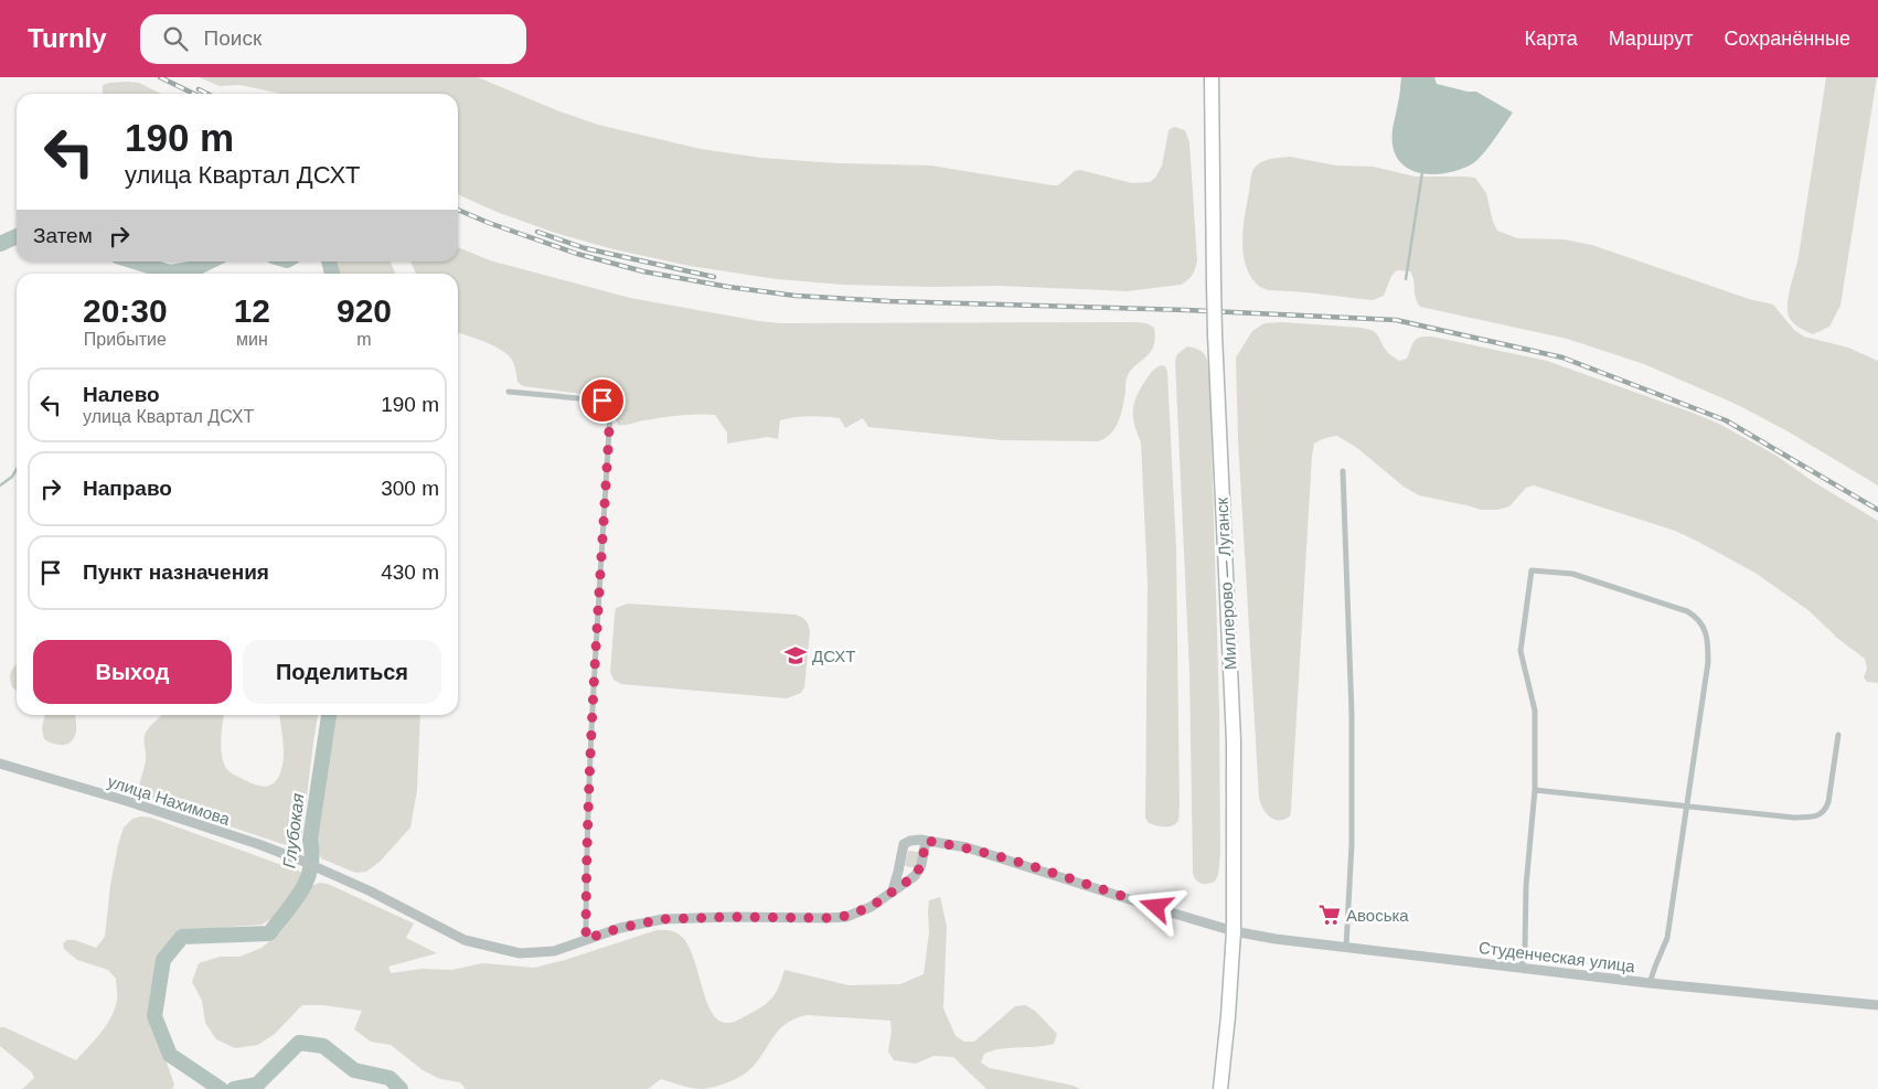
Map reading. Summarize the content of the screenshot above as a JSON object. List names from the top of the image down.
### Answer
{
  "streets": {
    "main road": ["Миллерово — Луганск"],
    "street": ["улица Нахимова", "Студенческая улица"]
  },
  "crossings": [
    ["Миллерово — Луганск", "Студенческая улица"],
    ["улица Нахимова", "Студенческая улица"]
  ],
  "water": ["Глубокая"],
  "places": {
    "school or university": ["ДСХТ"],
    "supermarket": ["Авоська"]
  },
  "page": {
    "header": "Turnly",
    "search": "Поиск",
    "nav": ["Карта", "Маршрут", "Сохранённые"],
    "turn": ["190 m", "улица Квартал ДСХТ"],
    "then": "Затем",
    "eta": [
      "20:30",
      "Прибытие",
      "12",
      "мин",
      "920",
      "m"
    ],
    "list": [
      {
        "name": "Налево",
        "note": "улица Квартал ДСХТ",
        "value": "190 m"
      },
      {
        "name": "Направо",
        "value": "300 m"
      },
      {
        "name": "Пункт назначения",
        "value": "430 m"
      }
    ],
    "buttons": ["Выход", "Поделиться"]
  }
}
